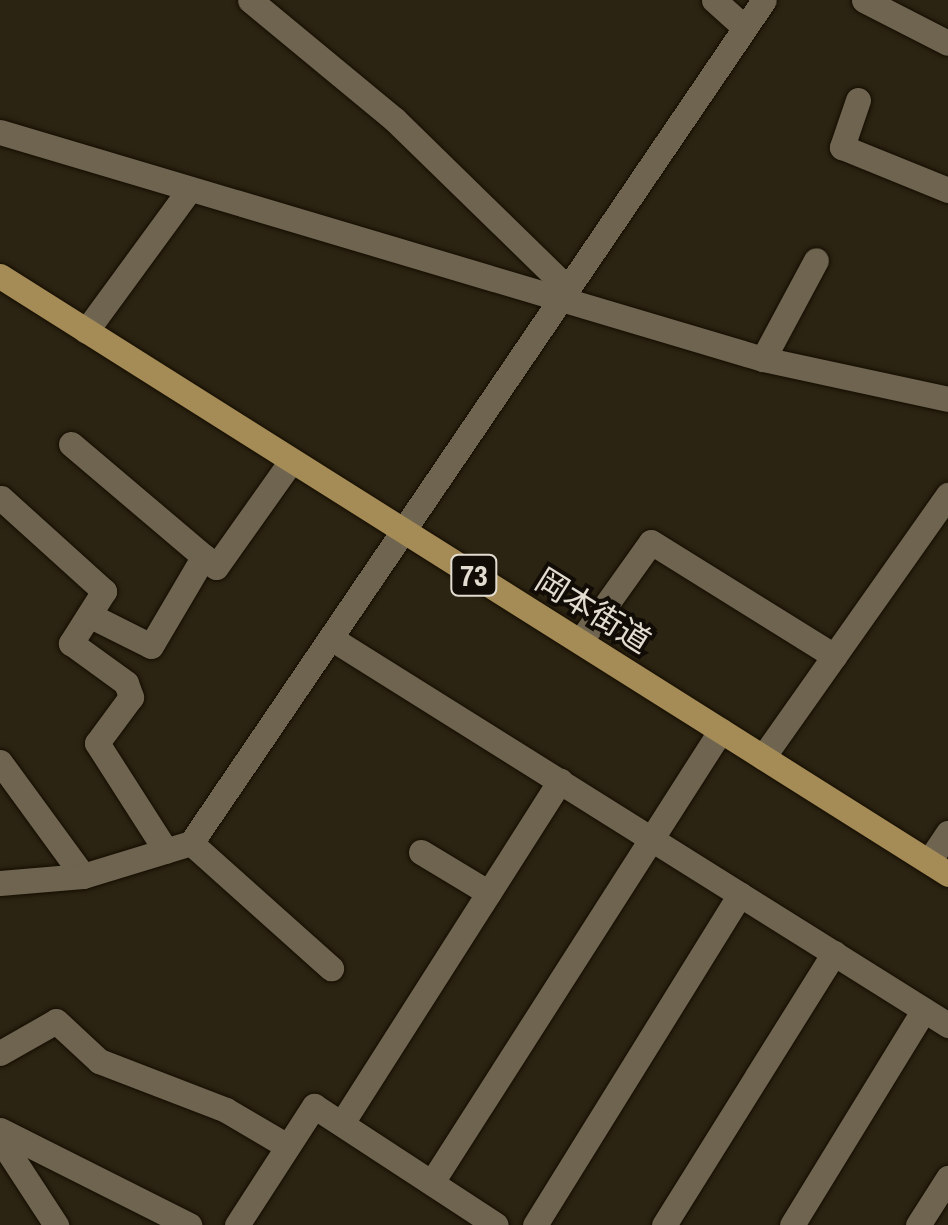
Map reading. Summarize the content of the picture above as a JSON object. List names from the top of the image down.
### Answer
{
  "streets": {
    "main road": ["73", "岡本街道"]
  }
}
